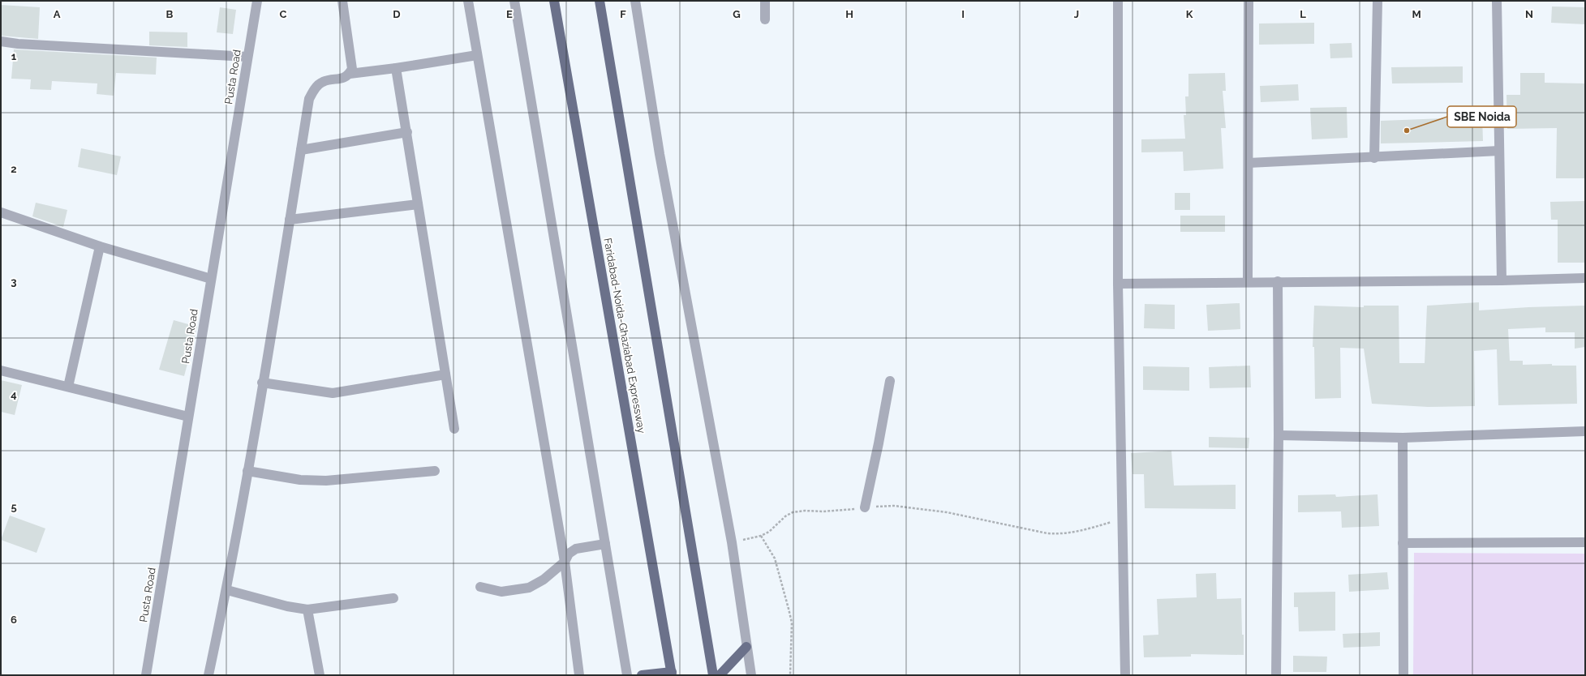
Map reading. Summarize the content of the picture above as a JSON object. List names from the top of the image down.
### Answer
{
  "streets": {
    "main road": ["Faridabad-Noida-Ghaziabad Expressway"],
    "street": ["Pusta Road"]
  },
  "places": ["SBE Noida"],
  "grid": {
    "columns": [
      "A",
      "B",
      "C",
      "D",
      "E",
      "F",
      "G",
      "H",
      "I",
      "J",
      "K",
      "L",
      "M",
      "N"
    ],
    "rows": [
      "1",
      "2",
      "3",
      "4",
      "5",
      "6"
    ]
  }
}
